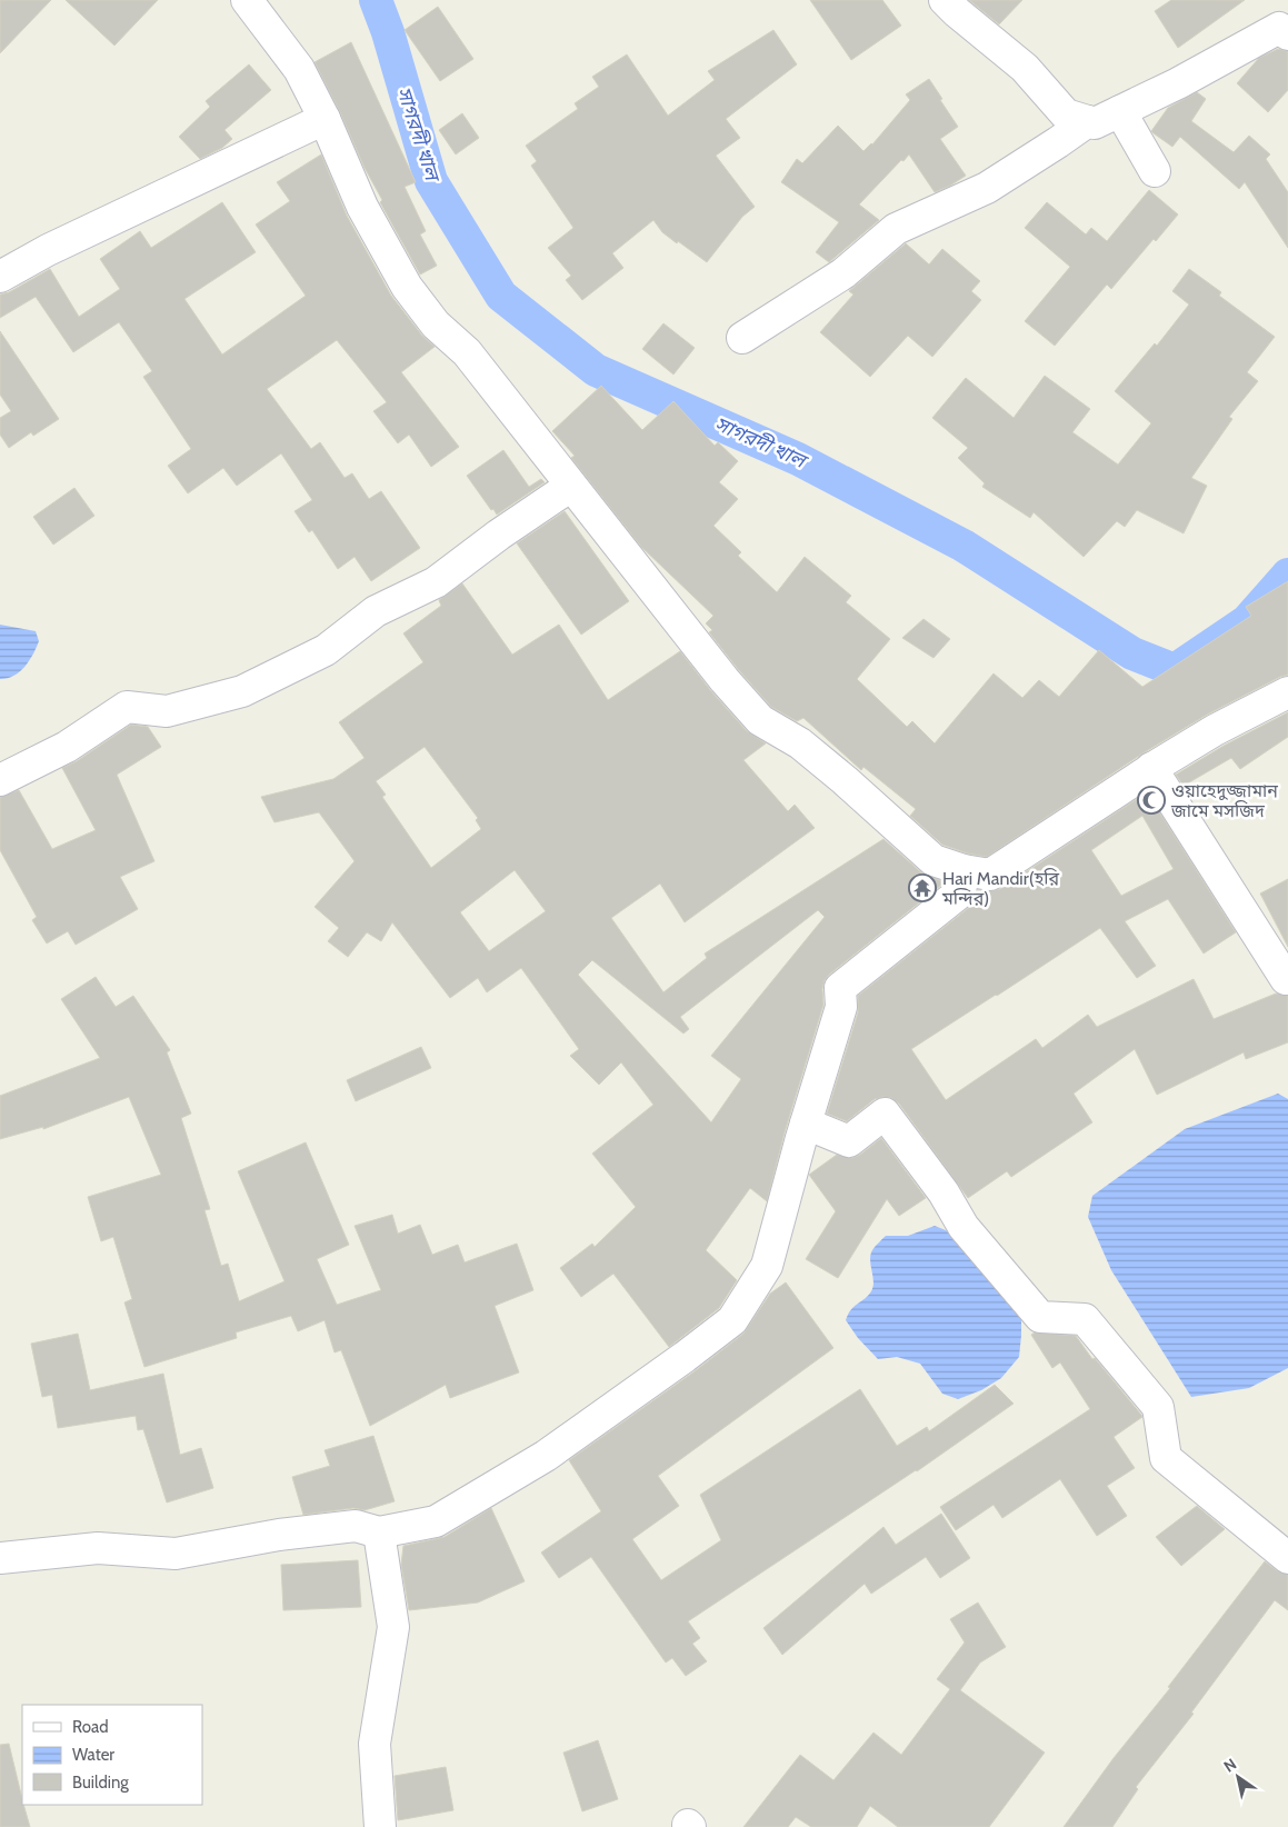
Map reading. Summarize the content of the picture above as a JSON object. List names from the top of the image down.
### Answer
{
  "water": ["সাগরদী খাল"],
  "places": {
    "mosque": ["ওয়াহেদুজ্জামান জামে মসজিদ"],
    "temple": ["Hari Mandir(হরি মন্দির)"]
  },
  "legend": ["Road", "Water", "Building"],
  "north": "top left"
}
